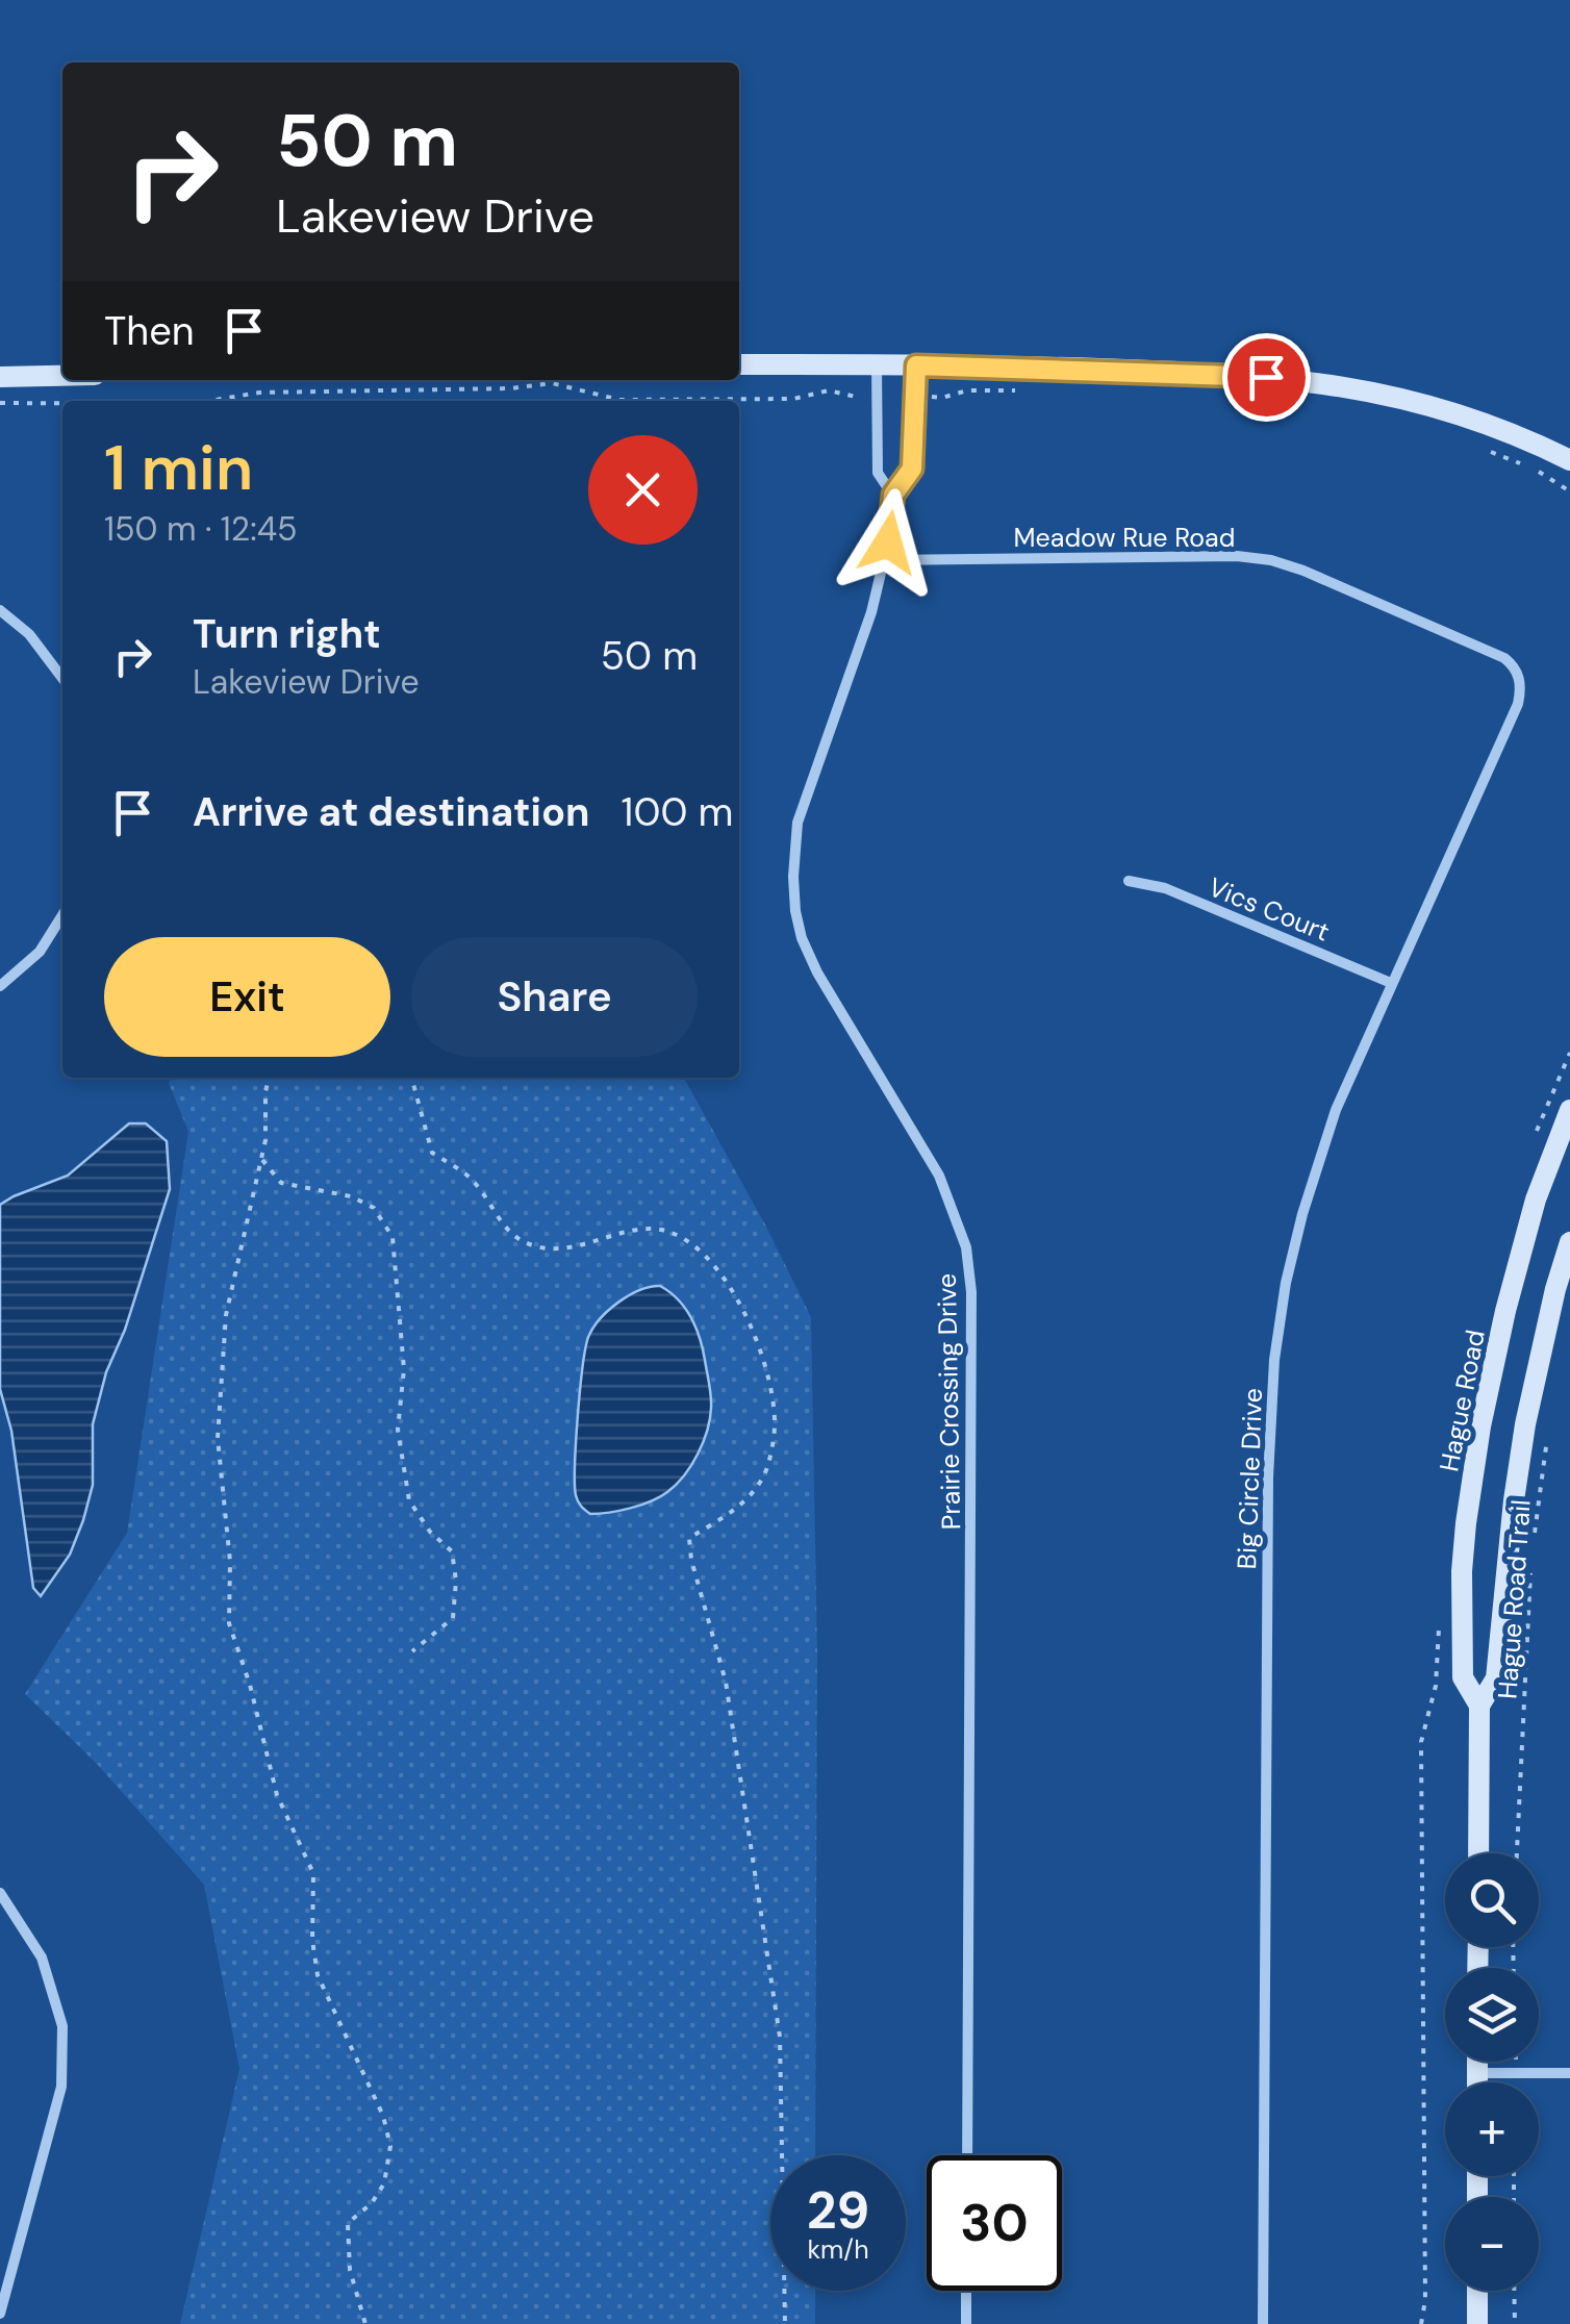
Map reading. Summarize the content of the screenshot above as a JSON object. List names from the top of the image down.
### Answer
{
  "streets": {
    "main road": ["Hague Road"],
    "street": [
      "Meadow Rue Road",
      "Vics Court",
      "Prairie Crossing Drive",
      "Big Circle Drive"
    ],
    "path": ["Hague Road Trail"]
  },
  "crossings": [
    ["Meadow Rue Road", "Prairie Crossing Drive"],
    ["Meadow Rue Road", "Big Circle Drive"],
    ["Vics Court", "Big Circle Drive"]
  ],
  "page": {
    "turn": ["50 m", "Lakeview Drive"],
    "then": "Then",
    "heading": ["1 min", "150 m · 12:45"],
    "list": [
      {
        "name": "Turn right",
        "note": "Lakeview Drive",
        "value": "50 m"
      },
      {
        "name": "Arrive at destination",
        "value": "100 m"
      }
    ],
    "buttons": ["Exit", "Share"],
    "map_buttons": ["+", "−"],
    "speed": "29 km/h",
    "limit": "30"
  }
}
